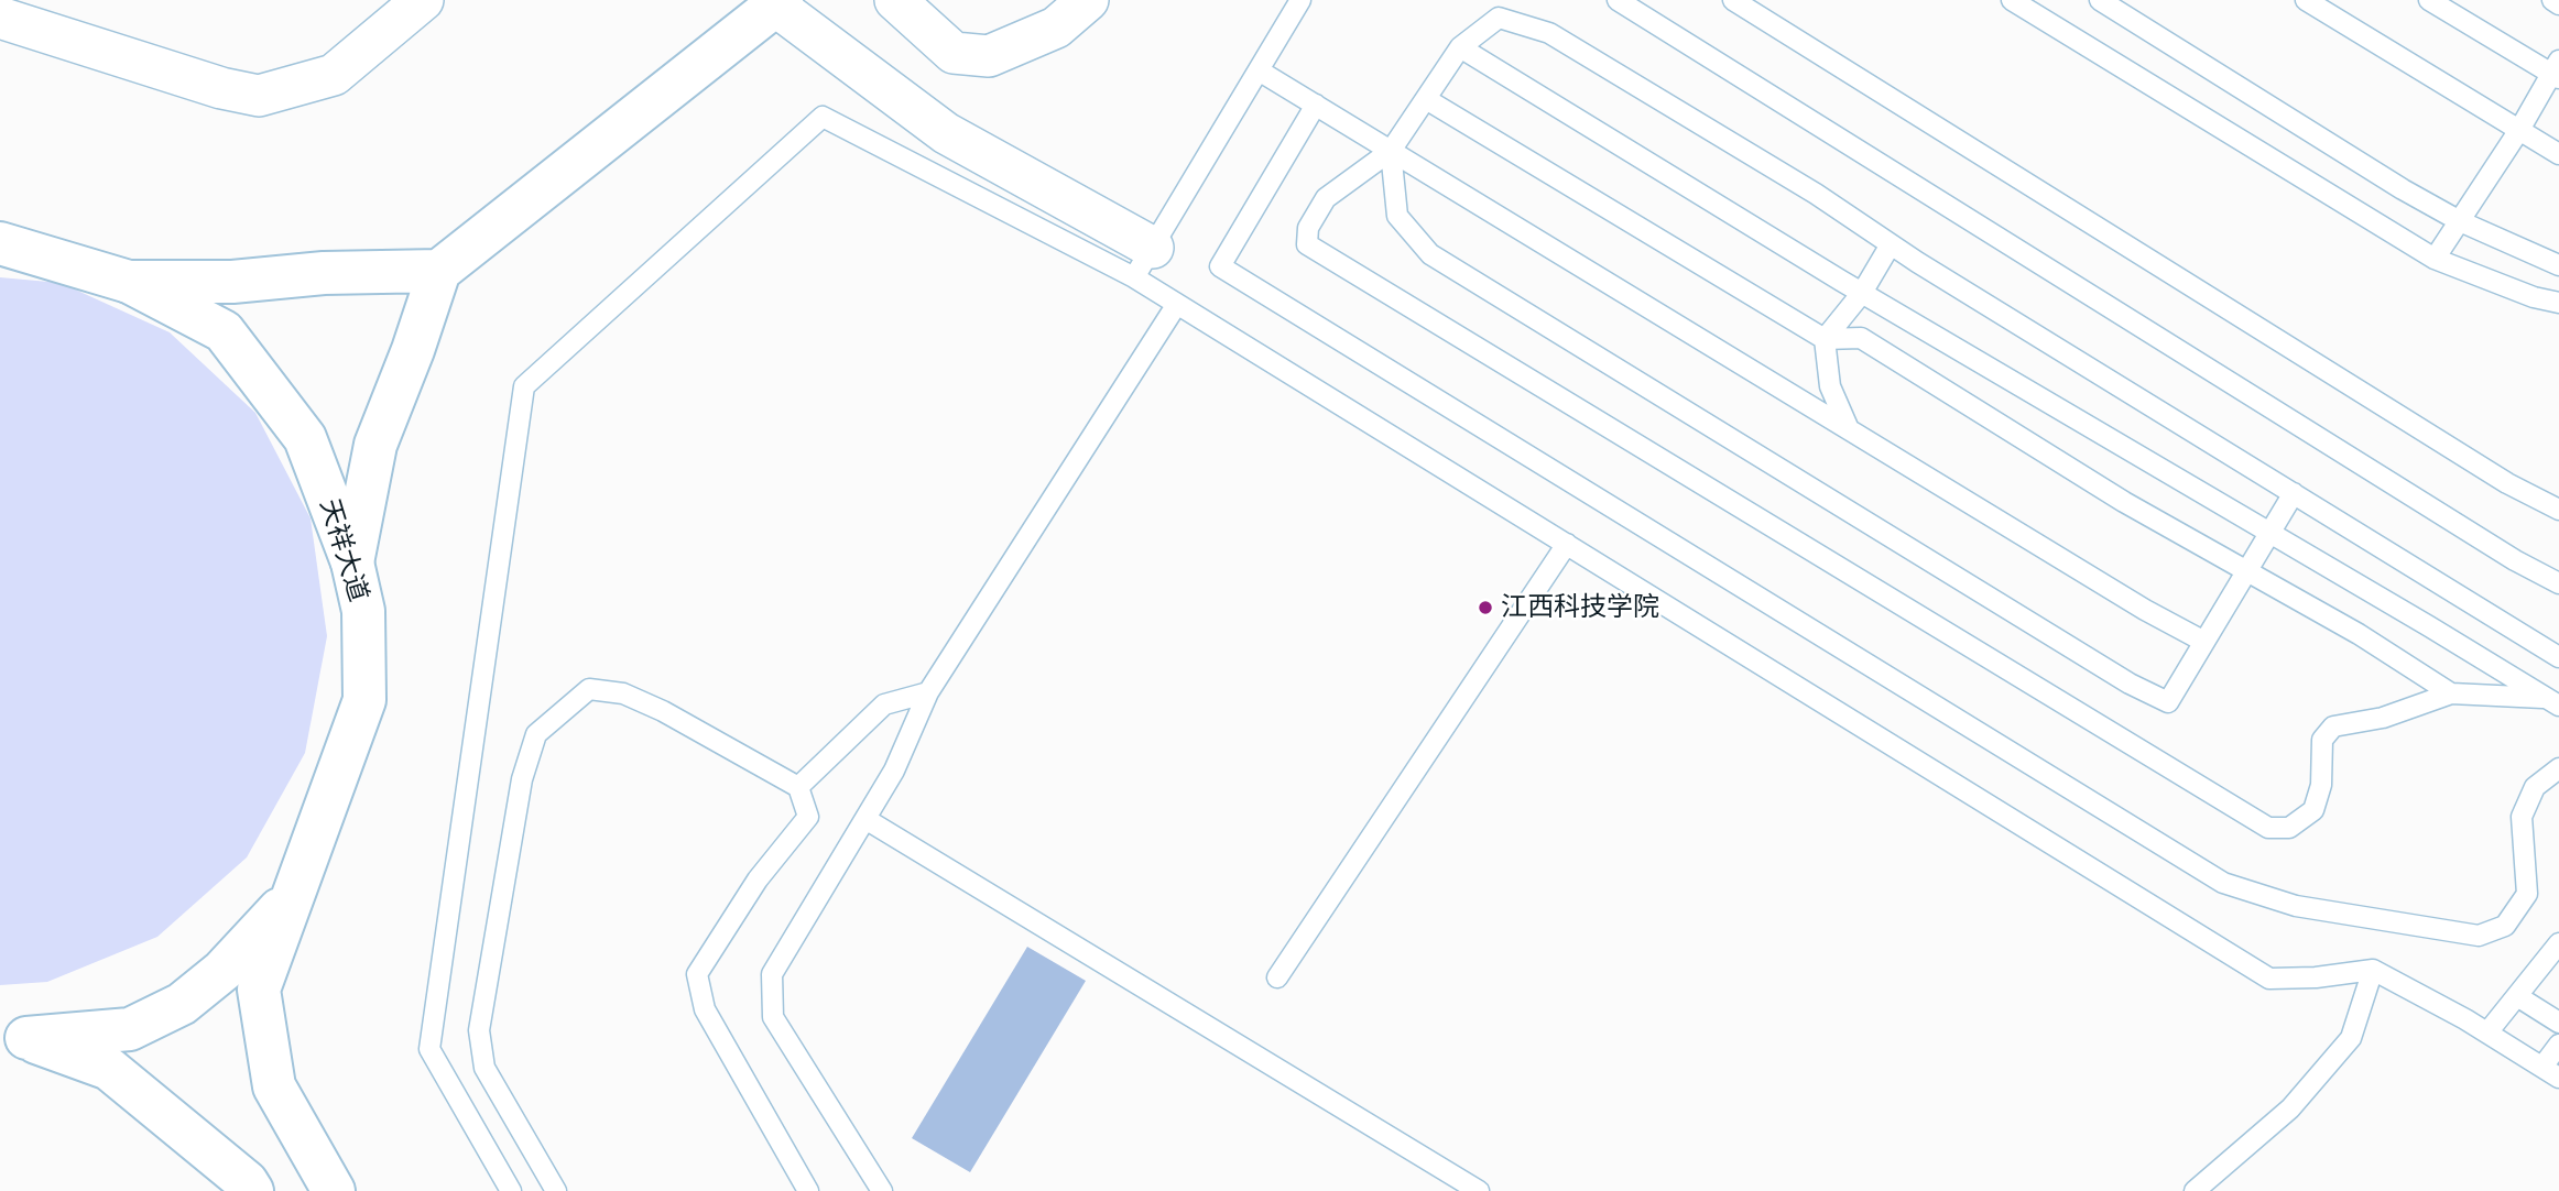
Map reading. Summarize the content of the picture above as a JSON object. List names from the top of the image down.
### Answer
{
  "streets": {
    "main road": ["天祥大道"]
  },
  "places": ["江西科技学院"]
}
